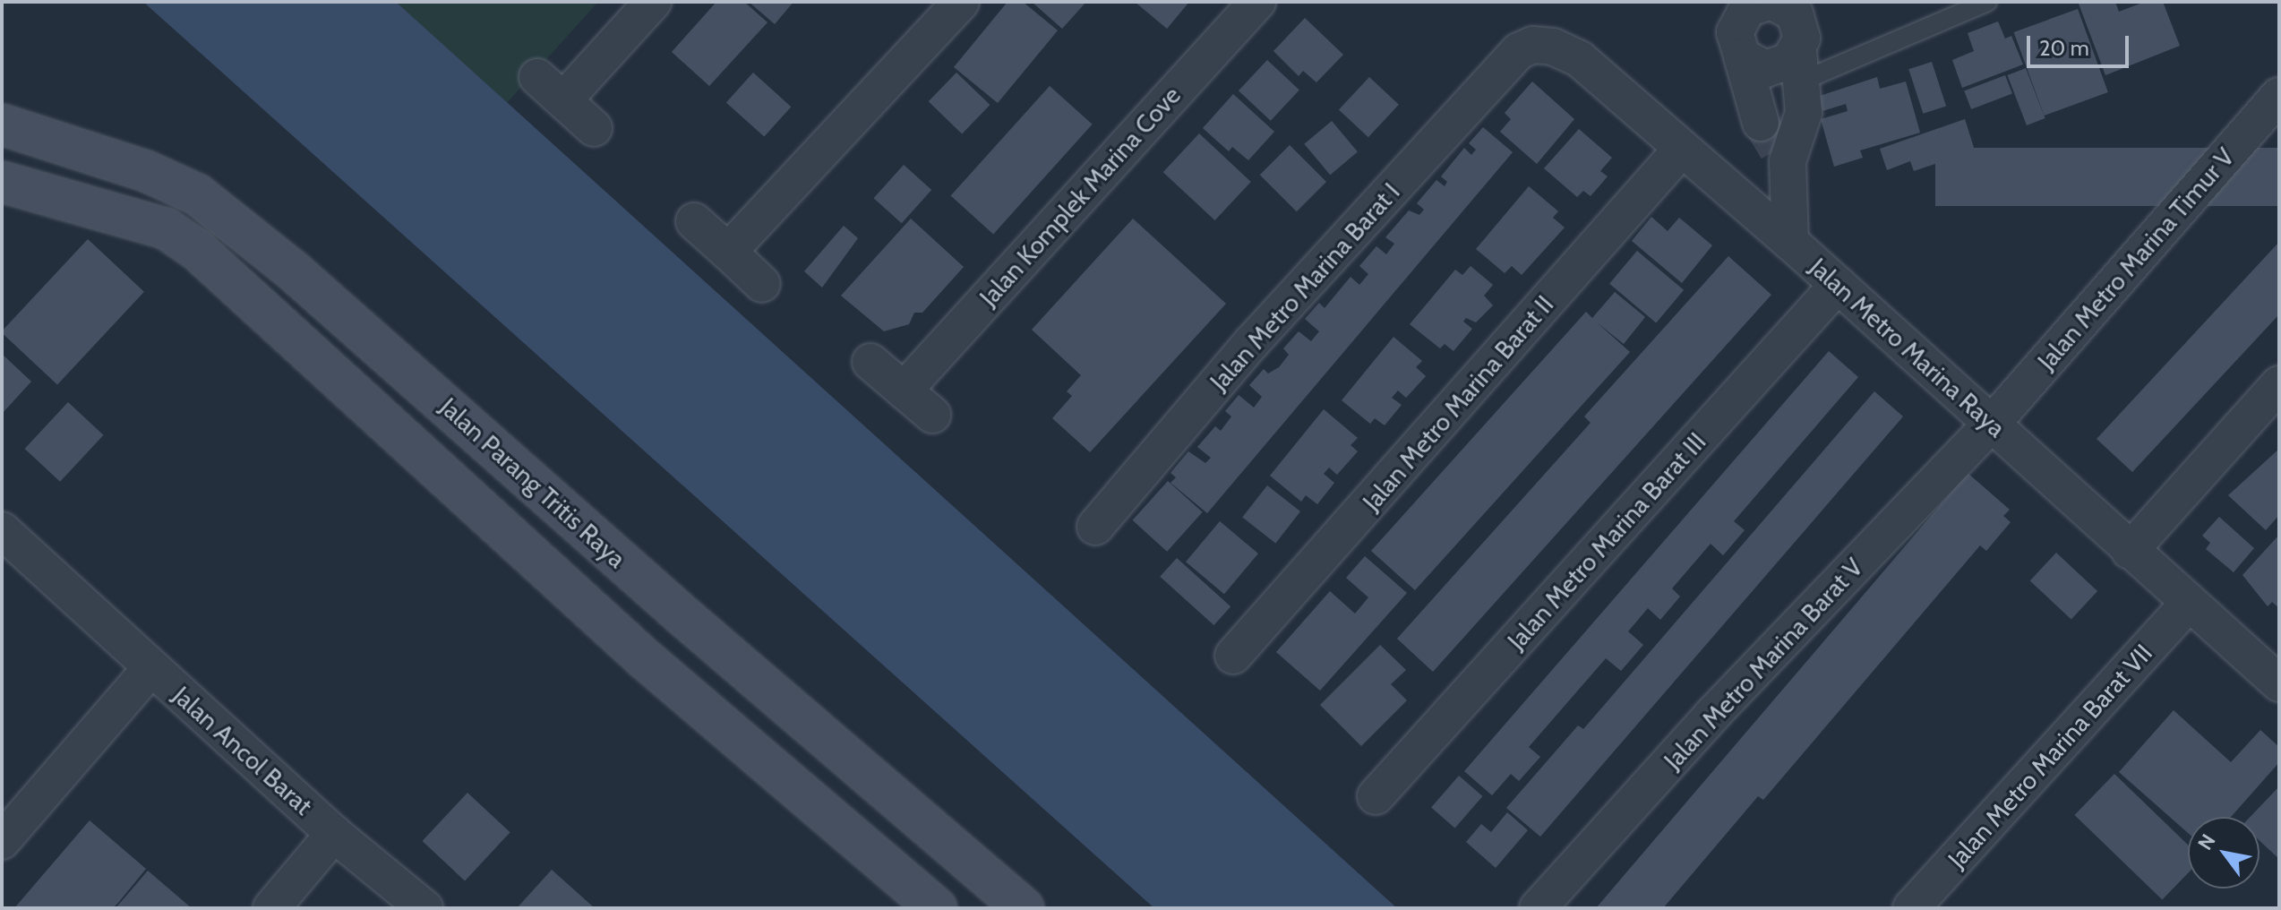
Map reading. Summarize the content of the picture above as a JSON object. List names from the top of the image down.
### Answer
{
  "streets": {
    "street": [
      "Jalan Komplek Marina Cove",
      "Jalan Metro Marina Timur V",
      "Jalan Metro Marina Barat I",
      "Jalan Metro Marina Raya",
      "Jalan Metro Marina Barat II",
      "Jalan Parang Tritis Raya",
      "Jalan Metro Marina Barat III",
      "Jalan Metro Marina Barat V",
      "Jalan Ancol Barat",
      "Jalan Metro Marina Barat VII"
    ]
  },
  "crossings": [
    ["Jalan Metro Marina Timur V", "Jalan Metro Marina Raya"],
    ["Jalan Metro Marina Timur V", "Jalan Metro Marina Barat V"],
    ["Jalan Metro Marina Barat I", "Jalan Metro Marina Raya"],
    ["Jalan Metro Marina Raya", "Jalan Metro Marina Barat II"],
    ["Jalan Metro Marina Raya", "Jalan Metro Marina Barat III"],
    ["Jalan Metro Marina Raya", "Jalan Metro Marina Barat V"],
    ["Jalan Metro Marina Raya", "Jalan Metro Marina Barat VII"]
  ],
  "scale_bar": "20 m",
  "north": "top left"
}
